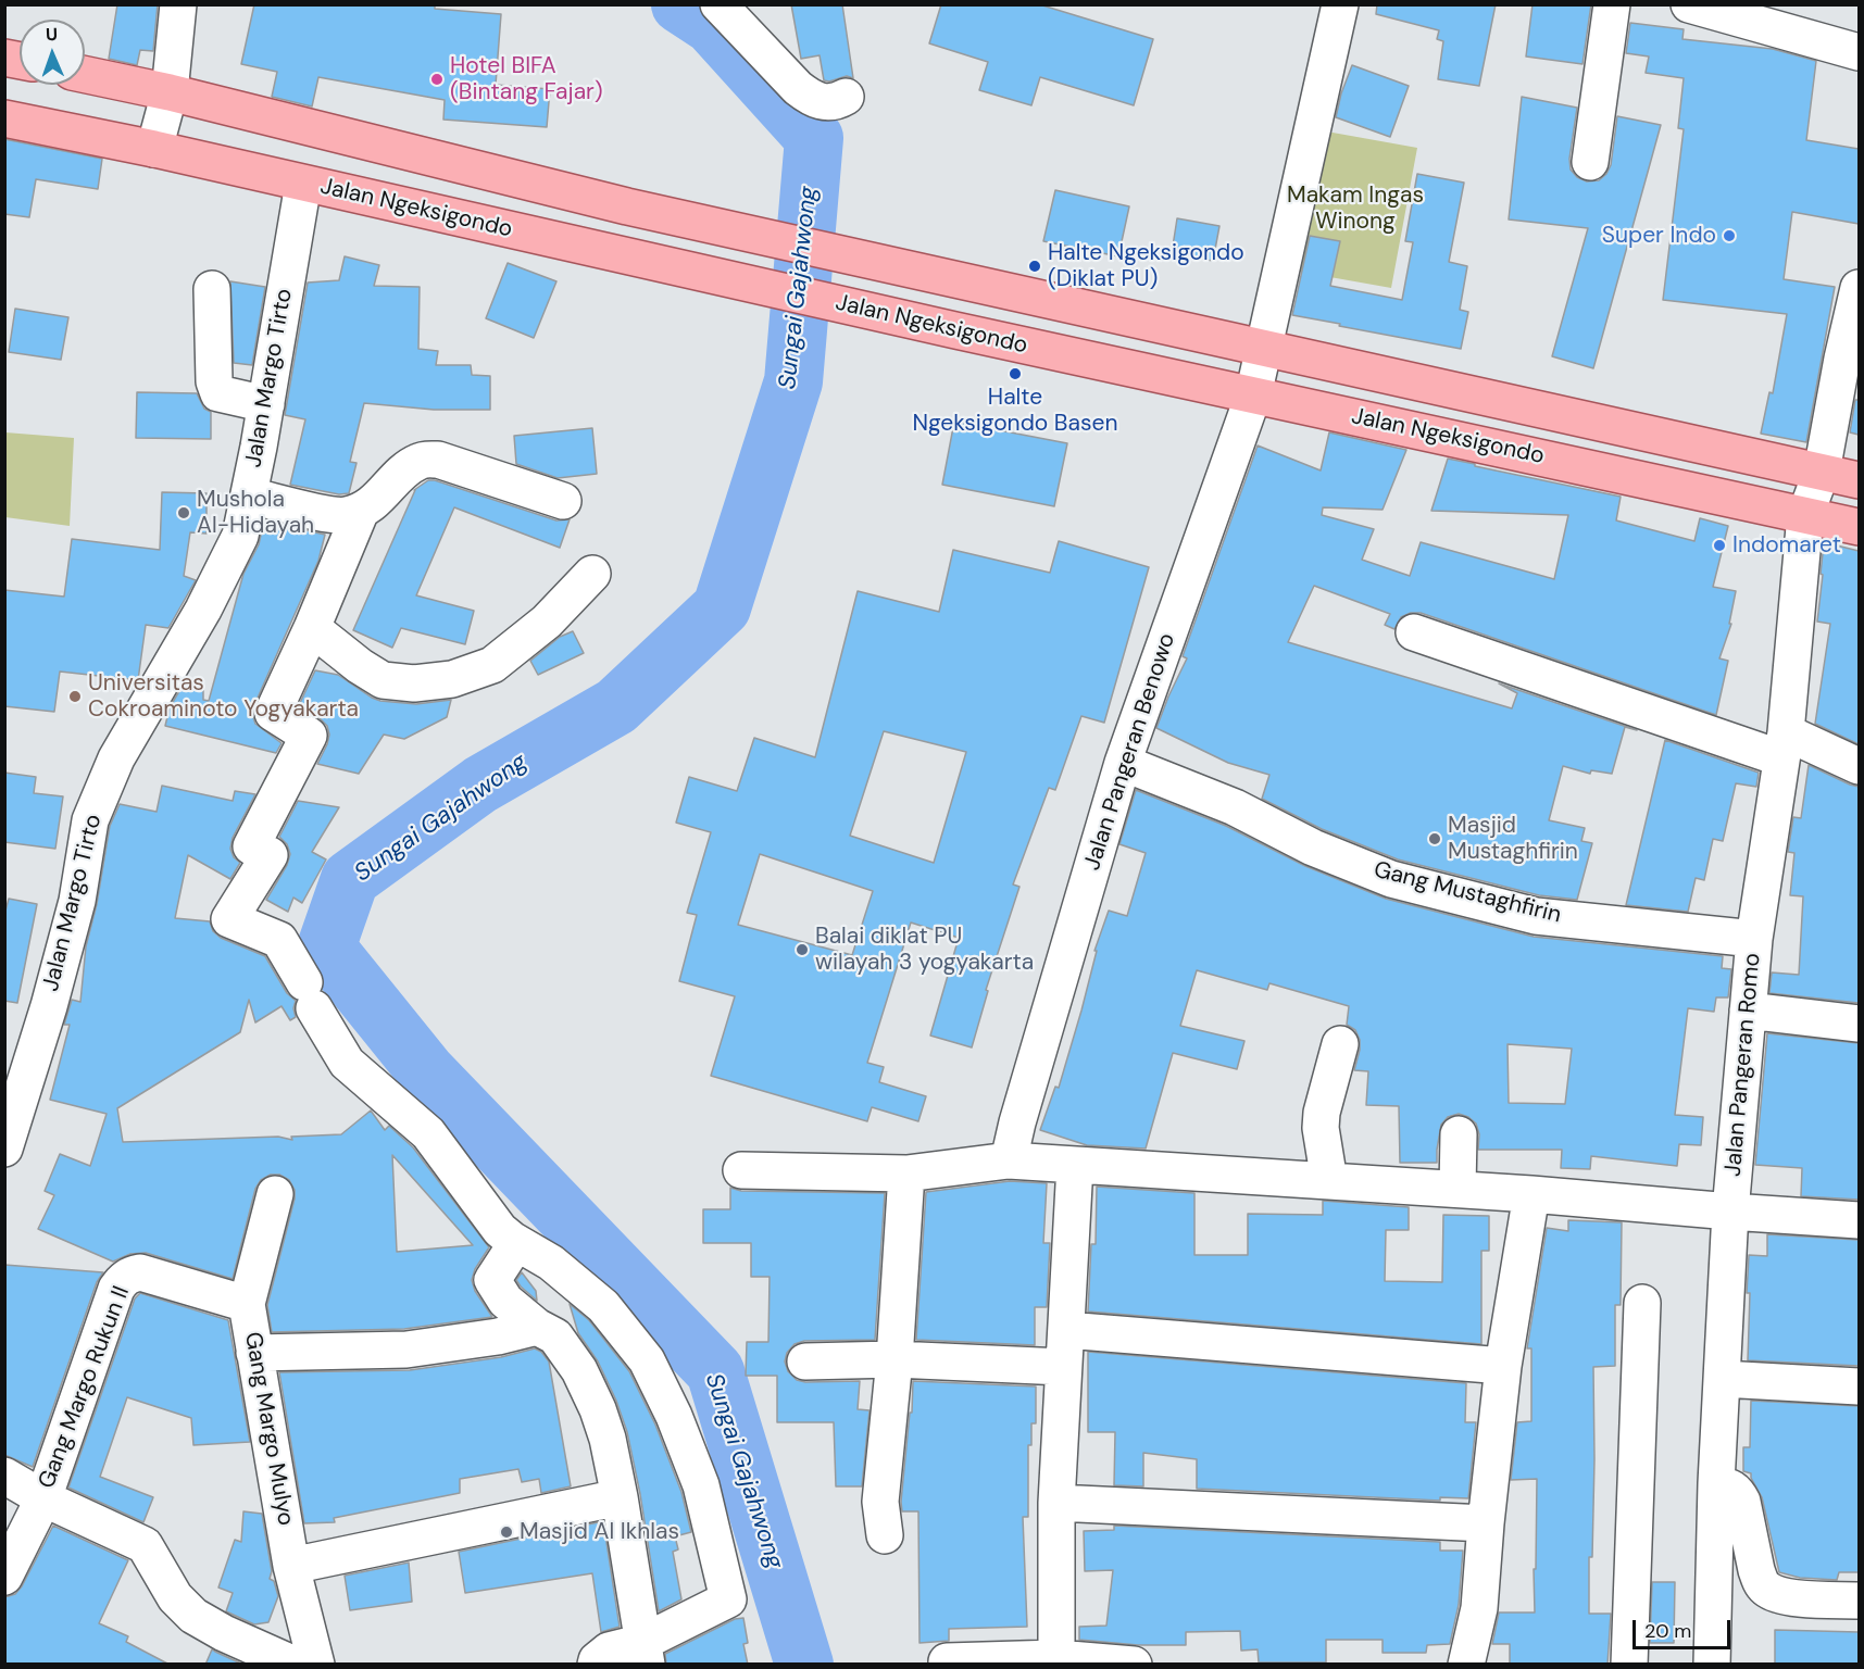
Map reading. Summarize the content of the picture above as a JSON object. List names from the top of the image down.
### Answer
{
  "streets": {
    "main road": ["Jalan Ngeksigondo"],
    "street": [
      "Jalan Margo Tirto",
      "Jalan Pangeran Benowo",
      "Gang Mustaghfirin",
      "Jalan Pangeran Romo",
      "Gang Margo Rukun II",
      "Gang Margo Mulyo"
    ]
  },
  "crossings": [
    ["Jalan Ngeksigondo", "Jalan Margo Tirto"],
    ["Jalan Ngeksigondo", "Jalan Pangeran Benowo"],
    ["Jalan Ngeksigondo", "Jalan Pangeran Romo"],
    ["Jalan Pangeran Benowo", "Gang Mustaghfirin"],
    ["Gang Mustaghfirin", "Jalan Pangeran Romo"],
    ["Gang Margo Rukun II", "Gang Margo Mulyo"]
  ],
  "water": ["Sungai Gajahwong"],
  "parks": ["Makam Ingas Winong"],
  "places": [
    "Hotel BIFA (Bintang Fajar)",
    "Super Indo",
    "Halte Ngeksigondo (Diklat PU)",
    "Halte Ngeksigondo Basen",
    "Mushola Al-Hidayah",
    "Indomaret",
    "Universitas Cokroaminoto Yogyakarta",
    "Masjid Mustaghfirin",
    "Balai diklat PU wilayah 3 yogyakarta",
    "Masjid Al Ikhlas"
  ],
  "scale_bar": "20 m",
  "north": "top"
}
